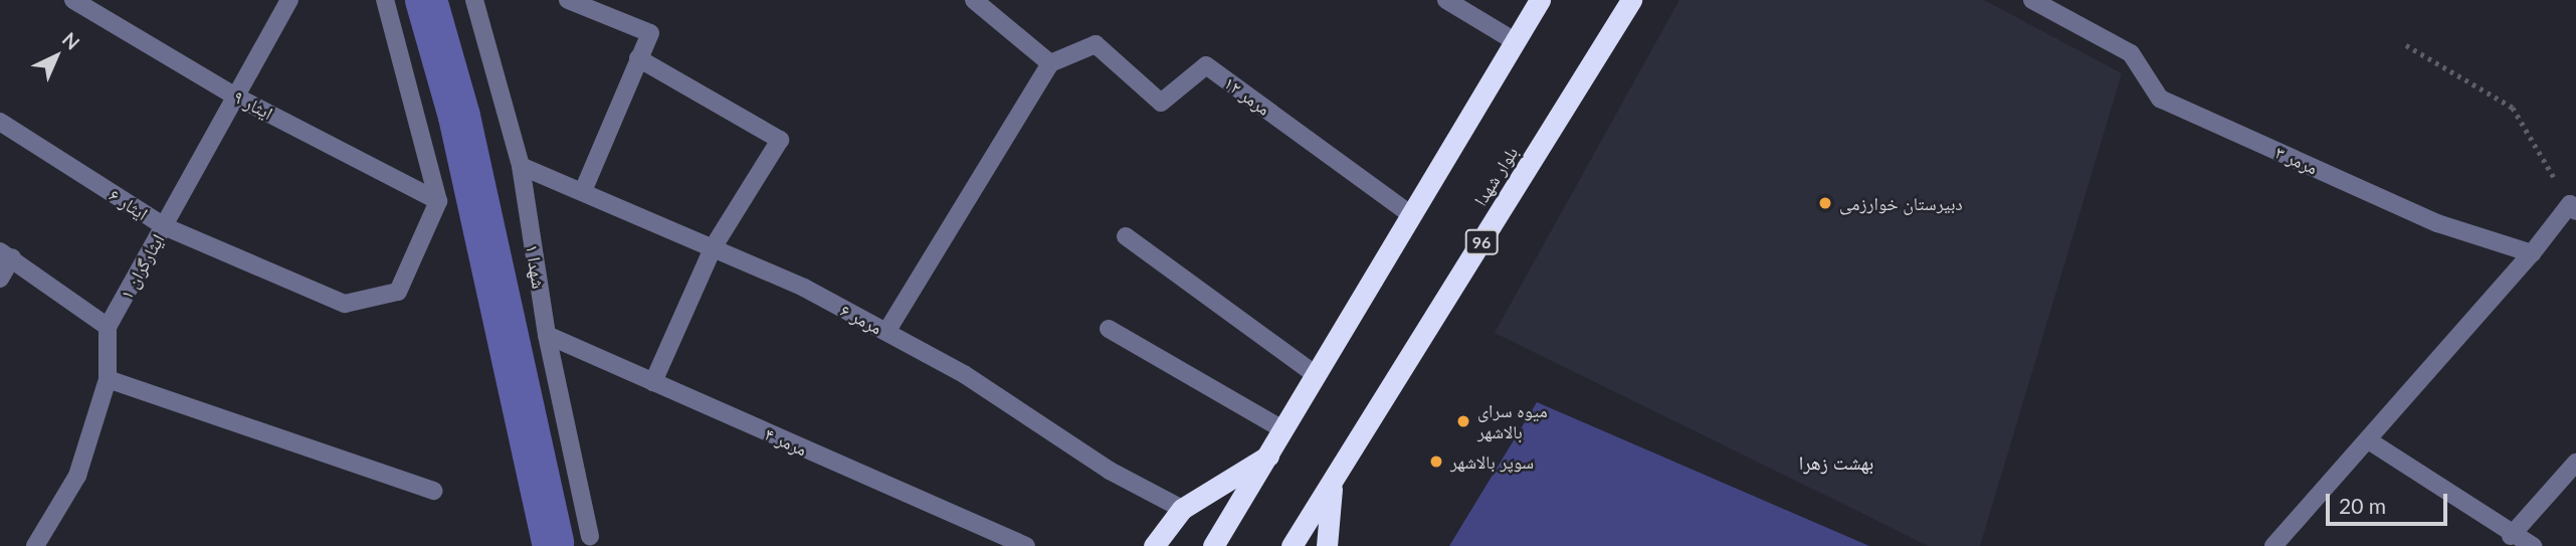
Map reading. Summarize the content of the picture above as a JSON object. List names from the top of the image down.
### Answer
{
  "streets": {
    "highway": ["بلوار شهدا", "96"],
    "street": [
      "مرمر ۱۲",
      "ایثار ۹",
      "مرمر ۳",
      "ایثار ۶",
      "ایثارگران ۱",
      "شهدا ۱",
      "مرمر ۶",
      "مرمر ۴"
    ]
  },
  "crossings": [
    ["ایثار ۹", "ایثار ۶"],
    ["ایثار ۹", "ایثارگران ۱"],
    ["بلوار شهدا", "96"],
    ["ایثار ۶", "ایثارگران ۱"],
    ["شهدا ۱", "مرمر ۶"],
    ["شهدا ۱", "مرمر ۴"]
  ],
  "districts": ["بهشت زهرا"],
  "places": ["دبیرستان خوارزمی", "میوه سرای بالاشهر", "سوپر بالاشهر"],
  "scale_bar": "20 m",
  "north": "top right"
}
